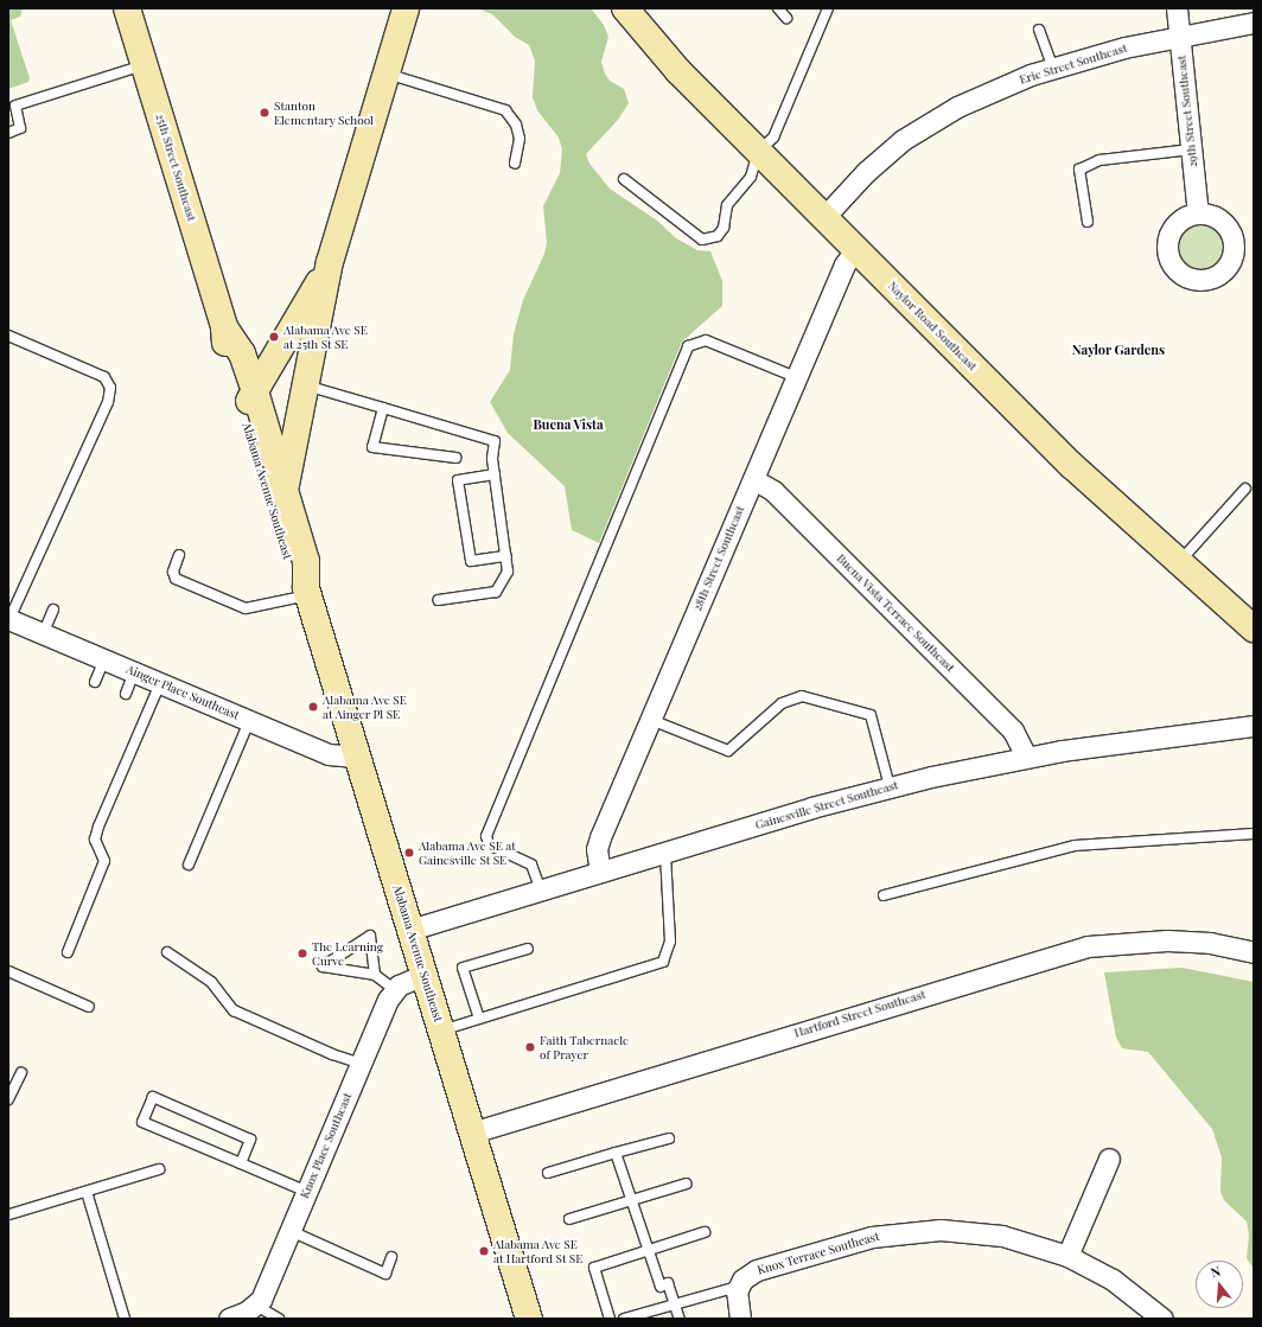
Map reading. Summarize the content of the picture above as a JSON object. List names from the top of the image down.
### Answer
{
  "streets": {
    "main road": ["25th Street Southeast", "Naylor Road Southeast", "Alabama Avenue Southeast"],
    "street": [
      "Erie Street Southeast",
      "29th Street Southeast",
      "28th Street Southeast",
      "Buena Vista Terrace Southeast",
      "Ainger Place Southeast",
      "Gainesville Street Southeast",
      "Hartford Street Southeast",
      "Knox Place Southeast",
      "Knox Terrace Southeast"
    ]
  },
  "crossings": [
    ["Erie Street Southeast", "29th Street Southeast"],
    ["Erie Street Southeast", "Naylor Road Southeast"],
    ["25th Street Southeast", "Alabama Avenue Southeast"],
    ["Naylor Road Southeast", "28th Street Southeast"],
    ["Alabama Avenue Southeast", "Ainger Place Southeast"],
    ["Alabama Avenue Southeast", "Gainesville Street Southeast"],
    ["Alabama Avenue Southeast", "Hartford Street Southeast"],
    ["28th Street Southeast", "Buena Vista Terrace Southeast"],
    ["28th Street Southeast", "Gainesville Street Southeast"],
    ["Buena Vista Terrace Southeast", "Gainesville Street Southeast"]
  ],
  "districts": ["Naylor Gardens", "Buena Vista"],
  "places": [
    "Stanton Elementary School",
    "Alabama Ave SE at 25th St SE",
    "Alabama Ave SE at Ainger Pl SE",
    "Alabama Ave SE at Gainesville St SE",
    "The Learning Curve",
    "Faith Tabernacle of Prayer",
    "Alabama Ave SE at Hartford St SE"
  ],
  "north": "top"
}
